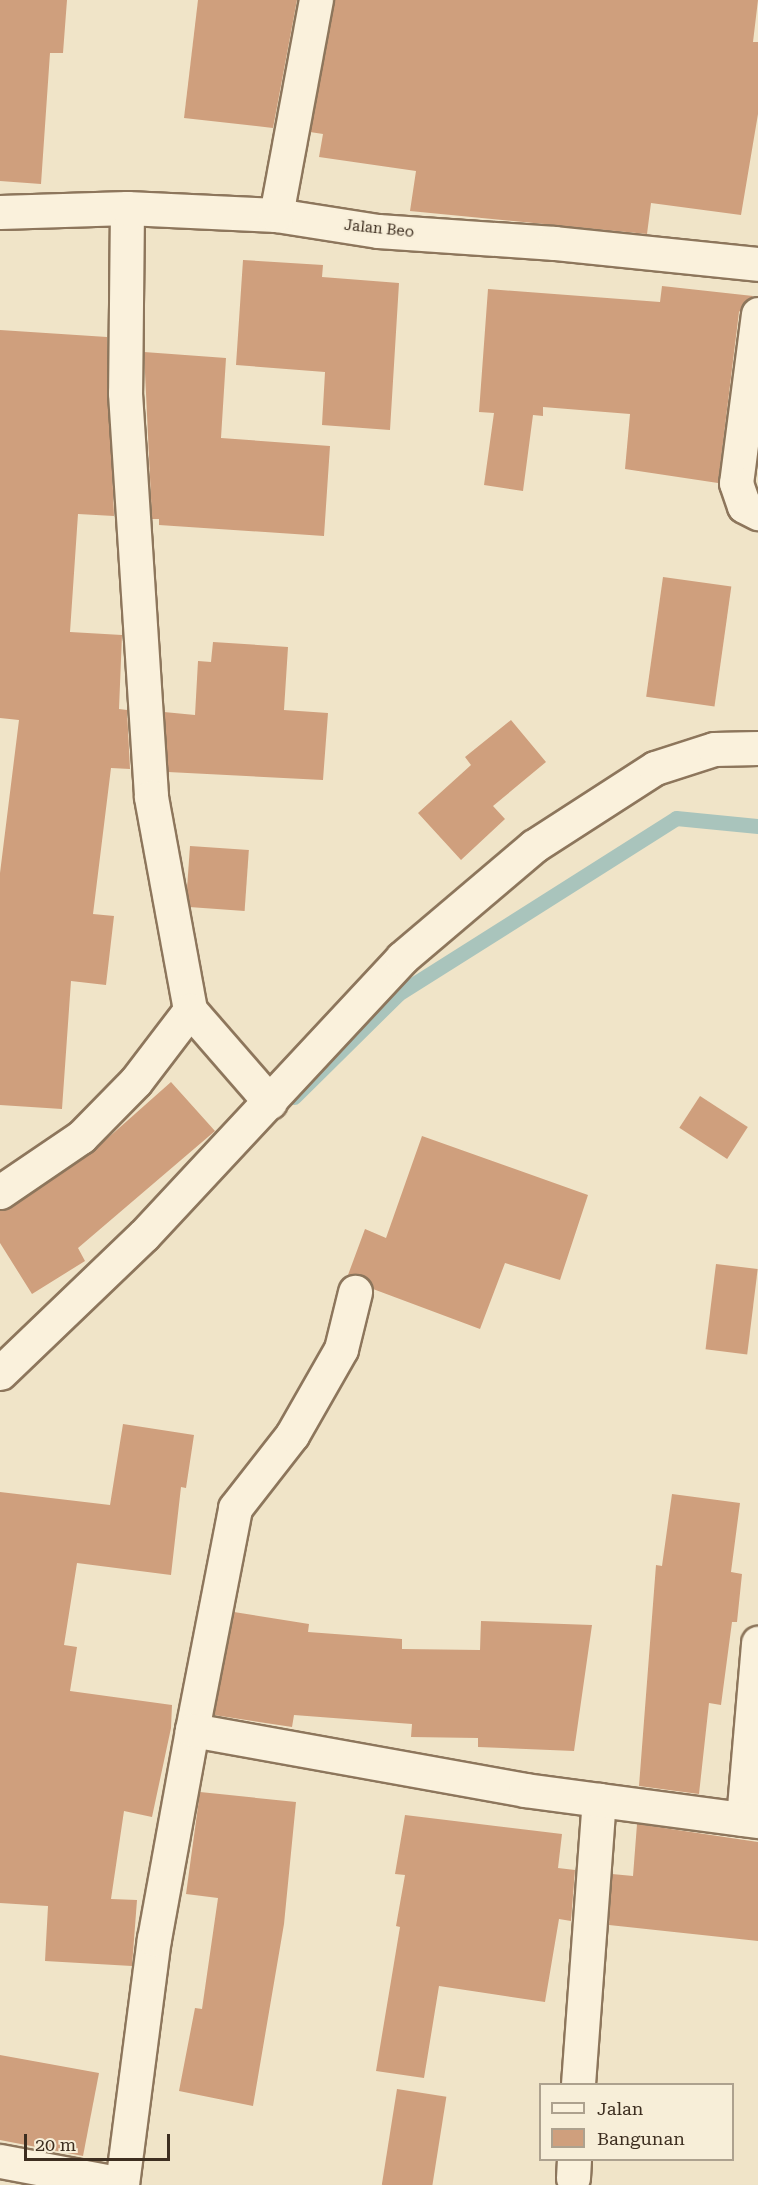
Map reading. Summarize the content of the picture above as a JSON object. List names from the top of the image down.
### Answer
{
  "streets": {
    "street": ["Jalan Beo"]
  },
  "legend": ["Jalan", "Bangunan"],
  "scale_bar": "20 m"
}
